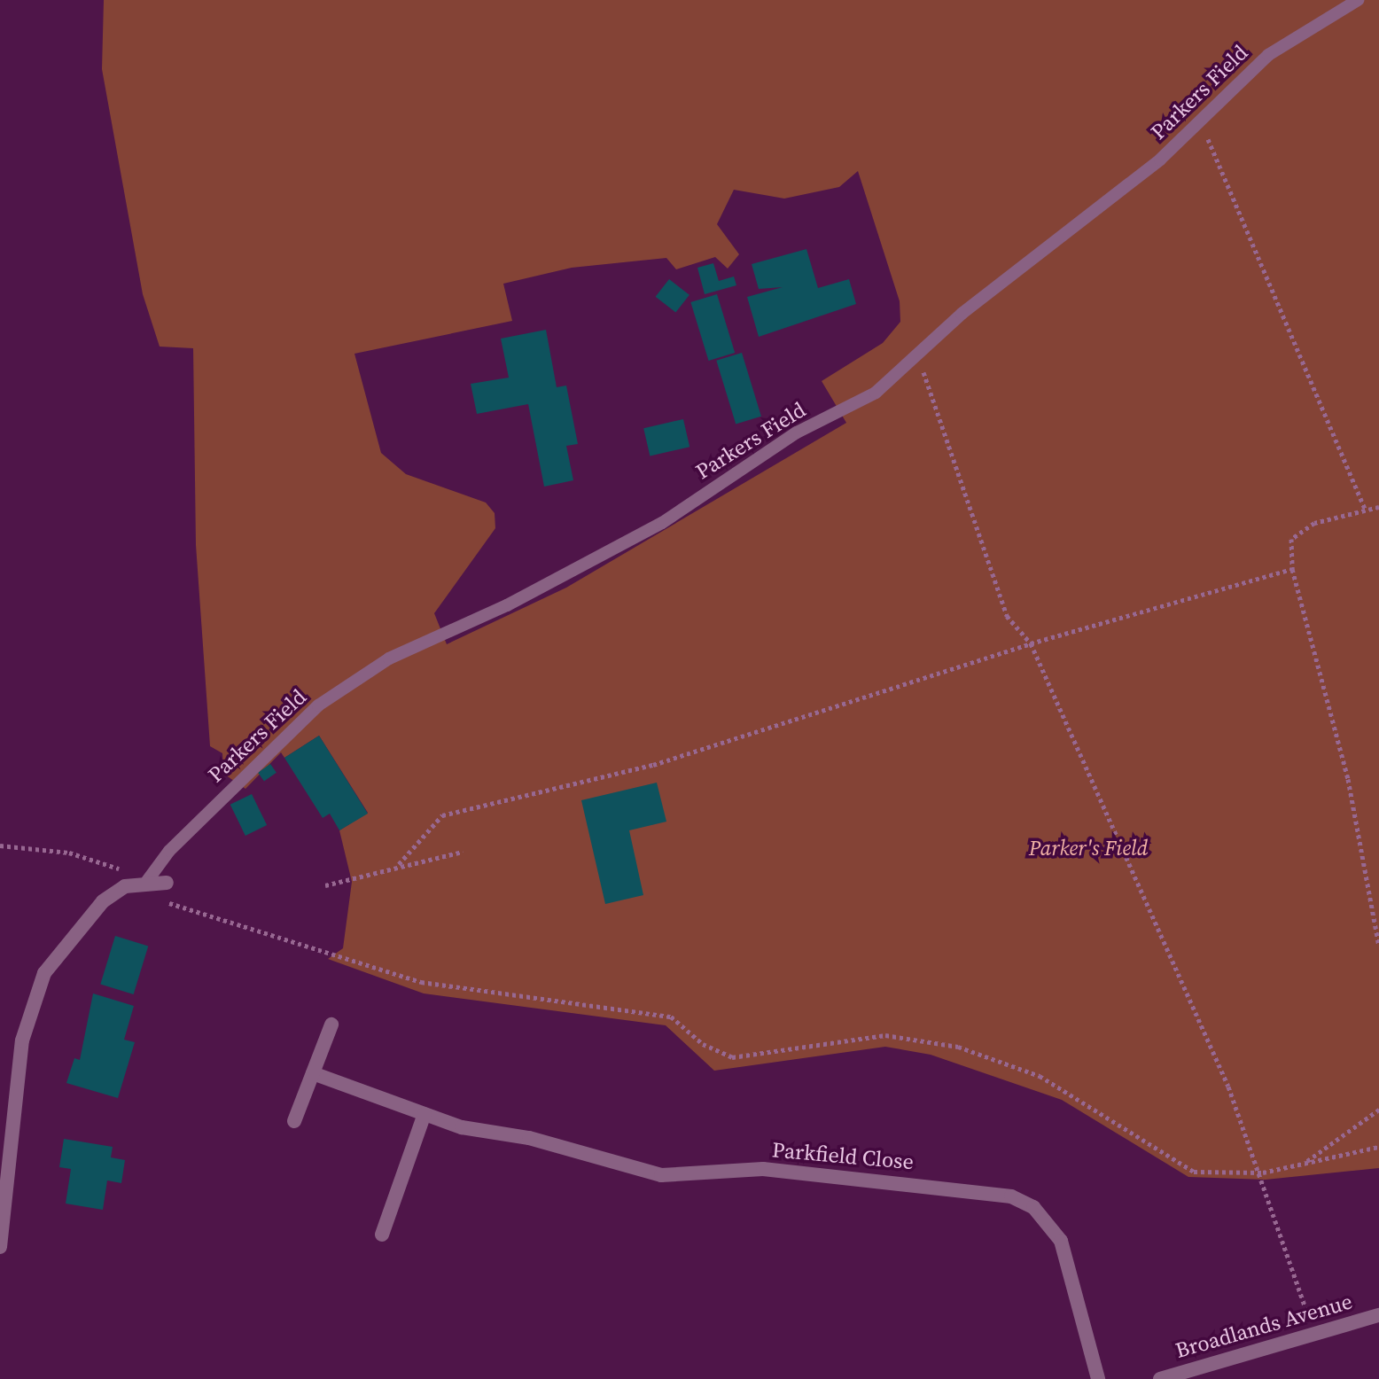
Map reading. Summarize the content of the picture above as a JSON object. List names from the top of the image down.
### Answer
{
  "streets": {
    "street": ["Parkfield Close", "Broadlands Avenue"],
    "lane": ["Parkers Field"]
  },
  "parks": ["Parker's Field"]
}
